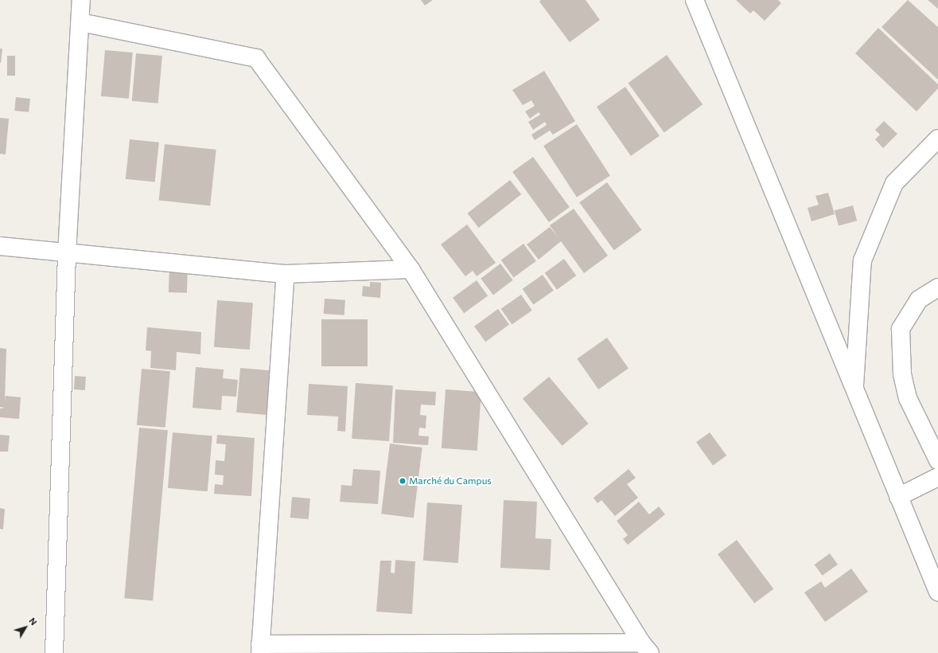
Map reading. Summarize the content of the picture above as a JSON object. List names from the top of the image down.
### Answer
{
  "places": ["Marché du Campus"],
  "north": "top right"
}
